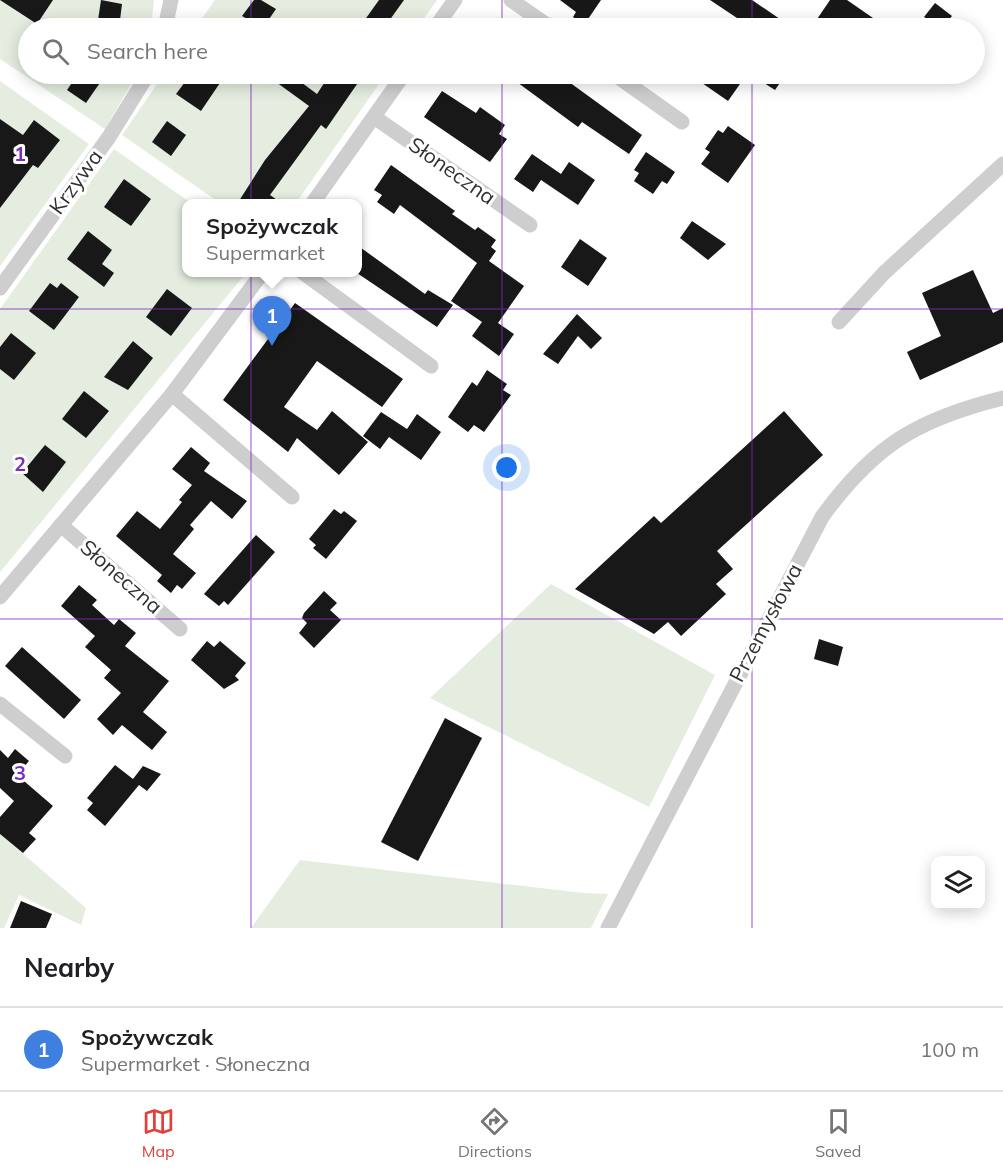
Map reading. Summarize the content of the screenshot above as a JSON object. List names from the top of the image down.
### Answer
{
  "streets": {
    "street": ["Słoneczna", "Krzywa", "Przemysłowa"]
  },
  "page": {
    "search": "Search here",
    "popup": ["Spożywczak", "Supermarket"],
    "pins": "1",
    "heading": "Nearby",
    "list": [
      {
        "mark": "1",
        "name": "Spożywczak",
        "note": "Supermarket · Słoneczna",
        "value": "100 m"
      }
    ],
    "nav": ["Map", "Directions", "Saved"]
  },
  "grid": {
    "rows": ["1", "2", "3"]
  }
}
